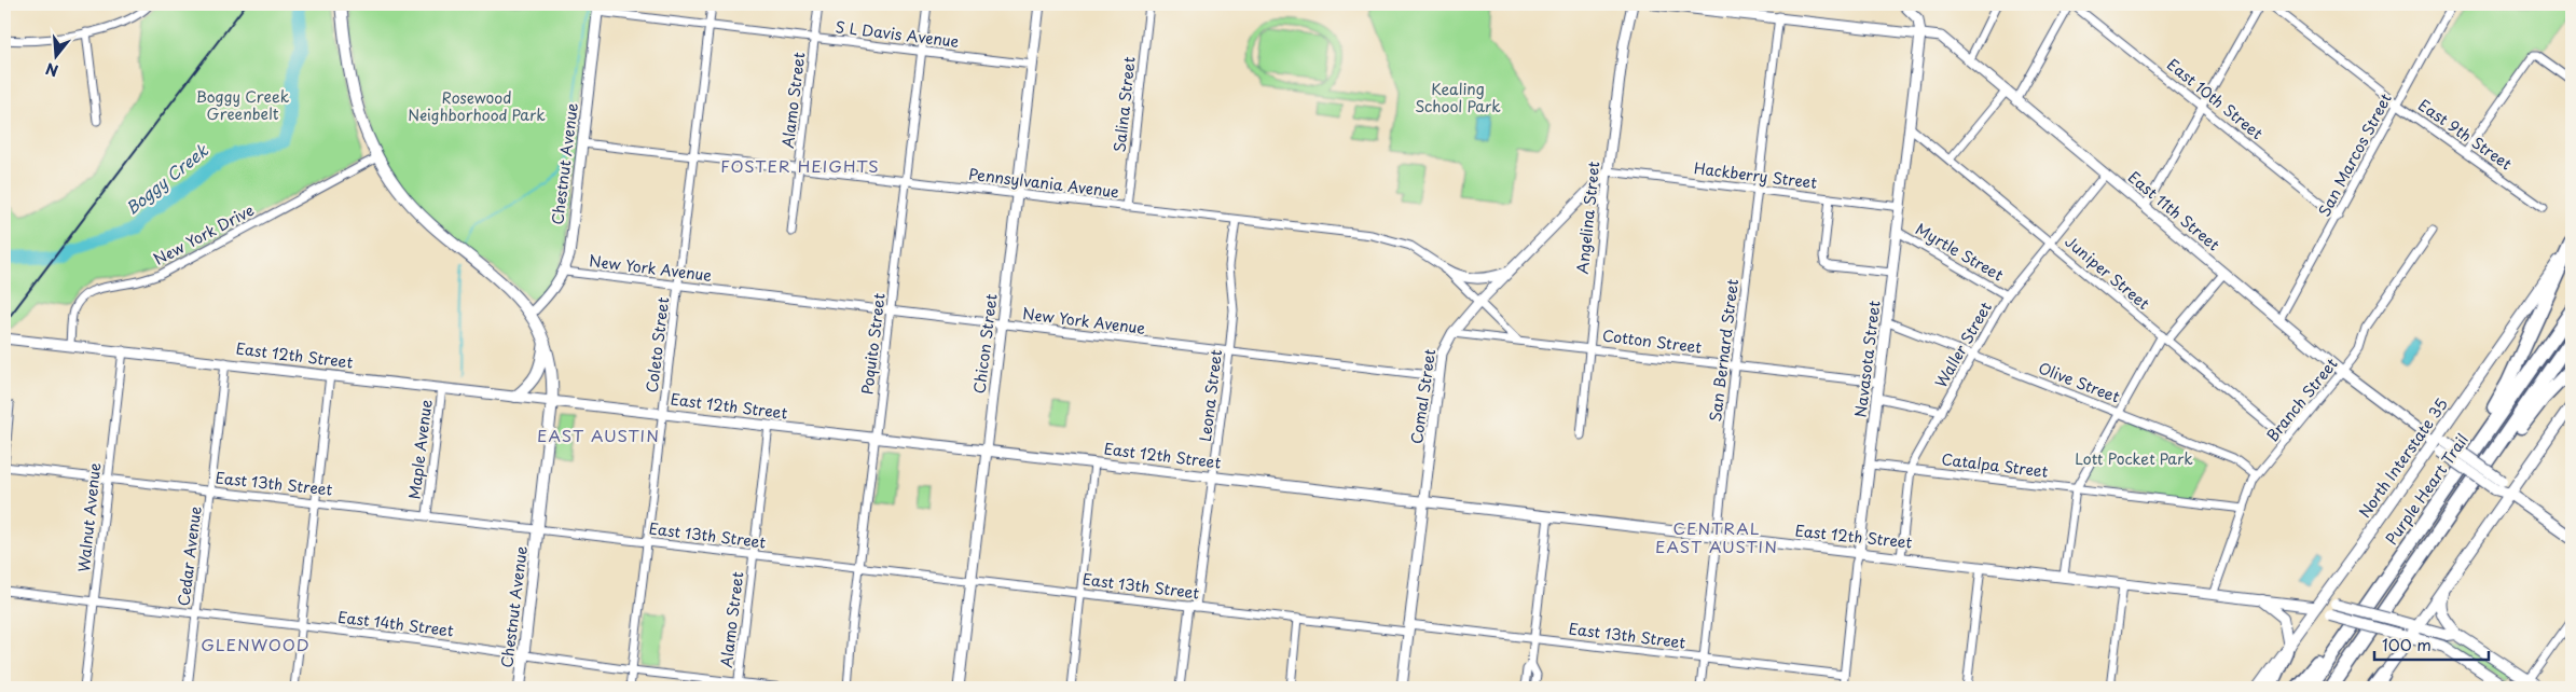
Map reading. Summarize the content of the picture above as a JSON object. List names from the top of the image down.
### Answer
{
  "streets": {
    "highway": ["Purple Heart Trail"],
    "main road": ["Chestnut Avenue", "East 12th Street", "North Interstate 35"],
    "street": [
      "S L Davis Avenue",
      "East 10th Street",
      "Alamo Street",
      "Salina Street",
      "East 9th Street",
      "San Marcos Street",
      "Hackberry Street",
      "Pennsylvania Avenue",
      "East 11th Street",
      "Angelina Street",
      "New York Drive",
      "Myrtle Street",
      "New York Avenue",
      "Juniper Street",
      "Cotton Street",
      "Poquito Street",
      "Chicon Street",
      "Coleto Street",
      "Waller Street",
      "San Bernard Street",
      "Navasota Street",
      "Olive Street",
      "Leona Street",
      "Comal Street",
      "Branch Street",
      "Maple Avenue",
      "Catalpa Street",
      "East 13th Street",
      "Walnut Avenue",
      "Cedar Avenue",
      "East 14th Street"
    ]
  },
  "crossings": [
    ["S L Davis Avenue", "Alamo Street"],
    ["S L Davis Avenue", "Chestnut Avenue"],
    ["S L Davis Avenue", "Poquito Street"],
    ["S L Davis Avenue", "Chicon Street"],
    ["S L Davis Avenue", "Coleto Street"],
    ["East 10th Street", "San Marcos Street"],
    ["Alamo Street", "Pennsylvania Avenue"],
    ["Alamo Street", "East 12th Street"],
    ["Alamo Street", "East 13th Street"],
    ["Alamo Street", "East 14th Street"],
    ["Salina Street", "Pennsylvania Avenue"],
    ["East 9th Street", "San Marcos Street"],
    ["San Marcos Street", "East 11th Street"],
    ["Chestnut Avenue", "Pennsylvania Avenue"],
    ["Chestnut Avenue", "New York Drive"],
    ["Chestnut Avenue", "New York Avenue"],
    ["Chestnut Avenue", "East 12th Street"],
    ["Chestnut Avenue", "East 13th Street"],
    ["Chestnut Avenue", "East 14th Street"],
    ["Hackberry Street", "Angelina Street"],
    ["Hackberry Street", "San Bernard Street"],
    ["Hackberry Street", "Navasota Street"],
    ["Hackberry Street", "Comal Street"],
    ["Pennsylvania Avenue", "Poquito Street"],
    ["Pennsylvania Avenue", "Chicon Street"],
    ["Pennsylvania Avenue", "Coleto Street"],
    ["Pennsylvania Avenue", "Leona Street"],
    ["Pennsylvania Avenue", "Comal Street"],
    ["East 11th Street", "Waller Street"],
    ["East 11th Street", "San Bernard Street"],
    ["East 11th Street", "Navasota Street"],
    ["East 11th Street", "Branch Street"],
    ["East 11th Street", "North Interstate 35"],
    ["Angelina Street", "Cotton Street"],
    ["Angelina Street", "Comal Street"],
    ["New York Drive", "East 12th Street"],
    ["Myrtle Street", "Waller Street"],
    ["Myrtle Street", "Navasota Street"],
    ["New York Avenue", "Poquito Street"],
    ["New York Avenue", "Chicon Street"],
    ["New York Avenue", "Coleto Street"],
    ["New York Avenue", "Leona Street"],
    ["New York Avenue", "Comal Street"],
    ["Juniper Street", "Waller Street"],
    ["Juniper Street", "Navasota Street"],
    ["Juniper Street", "Branch Street"],
    ["Cotton Street", "San Bernard Street"],
    ["Cotton Street", "Navasota Street"],
    ["Cotton Street", "Comal Street"],
    ["Poquito Street", "East 12th Street"],
    ["Poquito Street", "East 13th Street"],
    ["Chicon Street", "East 12th Street"],
    ["Chicon Street", "East 13th Street"],
    ["Coleto Street", "East 12th Street"],
    ["Coleto Street", "East 13th Street"],
    ["Coleto Street", "East 14th Street"],
    ["Waller Street", "East 12th Street"],
    ["Waller Street", "Olive Street"],
    ["Waller Street", "Catalpa Street"],
    ["San Bernard Street", "East 12th Street"],
    ["San Bernard Street", "East 13th Street"],
    ["East 12th Street", "Navasota Street"],
    ["East 12th Street", "Leona Street"],
    ["East 12th Street", "Comal Street"],
    ["East 12th Street", "Branch Street"],
    ["East 12th Street", "Maple Avenue"],
    ["East 12th Street", "North Interstate 35"],
    ["East 12th Street", "Walnut Avenue"],
    ["East 12th Street", "Cedar Avenue"],
    ["Navasota Street", "Olive Street"],
    ["Navasota Street", "Catalpa Street"],
    ["Navasota Street", "East 13th Street"],
    ["Olive Street", "Branch Street"],
    ["Leona Street", "East 13th Street"],
    ["Comal Street", "East 13th Street"],
    ["Branch Street", "Catalpa Street"],
    ["Maple Avenue", "East 13th Street"],
    ["East 13th Street", "Walnut Avenue"],
    ["East 13th Street", "Cedar Avenue"],
    ["Walnut Avenue", "East 14th Street"],
    ["Cedar Avenue", "East 14th Street"]
  ],
  "districts": [
    "FOSTER HEIGHTS",
    "EAST AUSTIN",
    "CENTRAL EAST AUSTIN",
    "GLENWOOD"
  ],
  "water": ["Boggy Creek"],
  "parks": [
    "Kealing School Park",
    "Boggy Creek Greenbelt",
    "Rosewood Neighborhood Park",
    "Lott Pocket Park"
  ],
  "scale_bar": "100 m",
  "north": "bottom"
}
